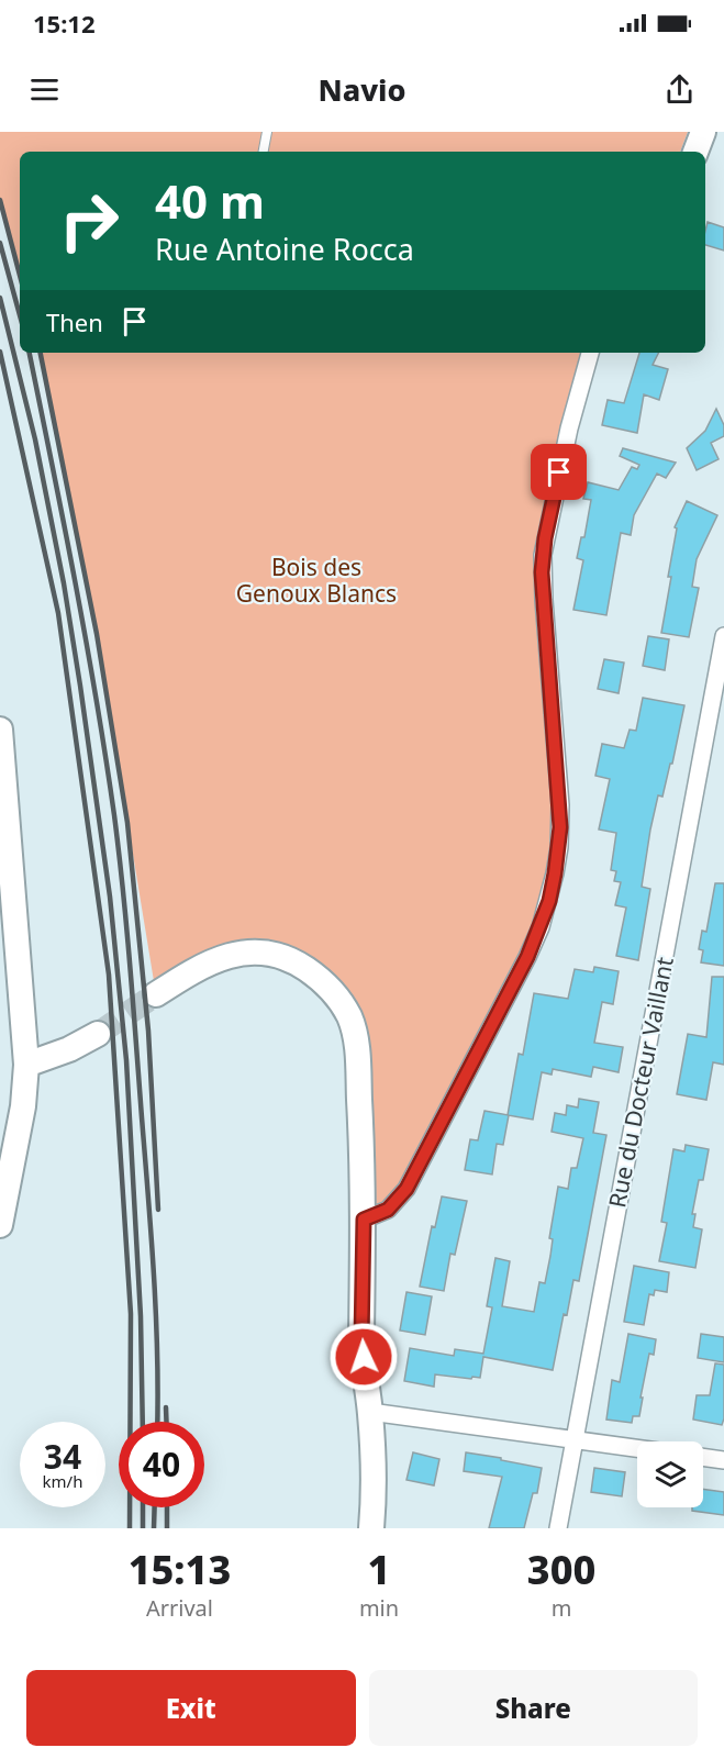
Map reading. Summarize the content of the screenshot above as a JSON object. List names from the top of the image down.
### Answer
{
  "streets": {
    "street": ["Rue du Docteur Vaillant"]
  },
  "parks": ["Bois des Genoux Blancs"],
  "page": {
    "status": "15:12",
    "header": "Navio",
    "turn": ["40 m", "Rue Antoine Rocca"],
    "then": "Then",
    "speed": "34 km/h",
    "limit": "40",
    "eta": [
      "15:13",
      "Arrival",
      "1",
      "min",
      "300",
      "m"
    ],
    "buttons": ["Exit", "Share"]
  }
}
